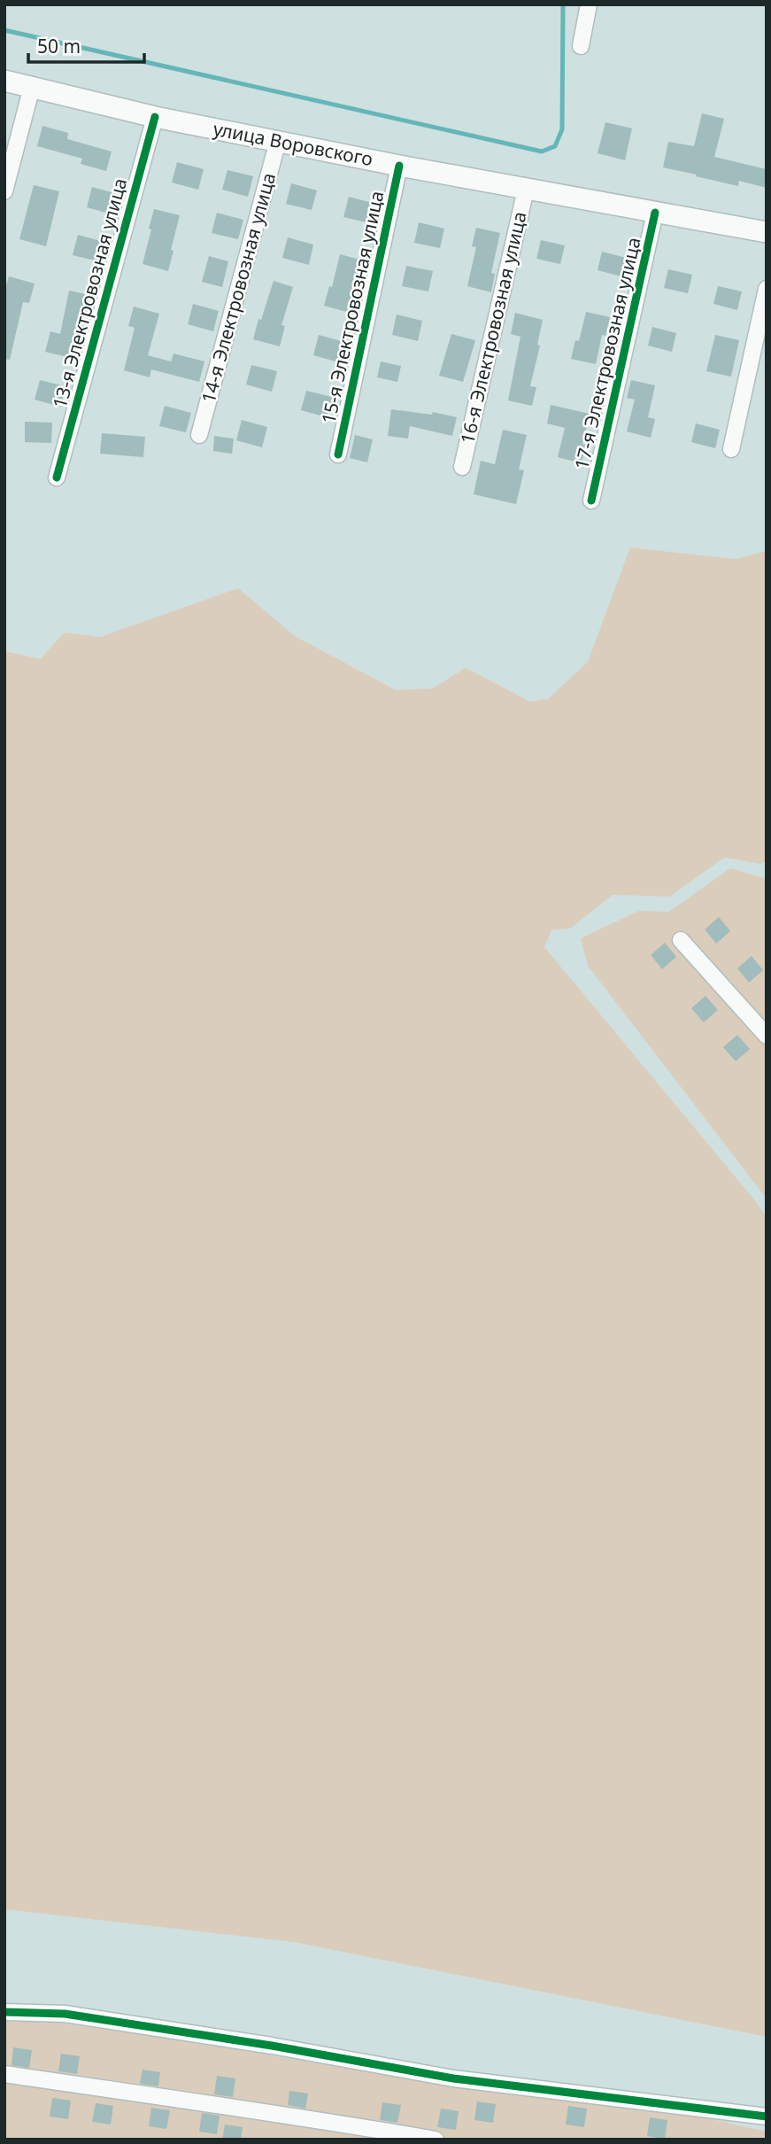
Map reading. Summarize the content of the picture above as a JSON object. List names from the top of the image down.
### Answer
{
  "streets": {
    "main road": ["улица Воровского"],
    "street": [
      "14-я Электровозная улица",
      "13-я Электровозная улица",
      "15-я Электровозная улица",
      "16-я Электровозная улица",
      "17-я Электровозная улица"
    ]
  },
  "crossings": [
    ["улица Воровского", "14-я Электровозная улица"],
    ["улица Воровского", "13-я Электровозная улица"],
    ["улица Воровского", "15-я Электровозная улица"],
    ["улица Воровского", "16-я Электровозная улица"],
    ["улица Воровского", "17-я Электровозная улица"]
  ],
  "scale_bar": "50 m"
}
